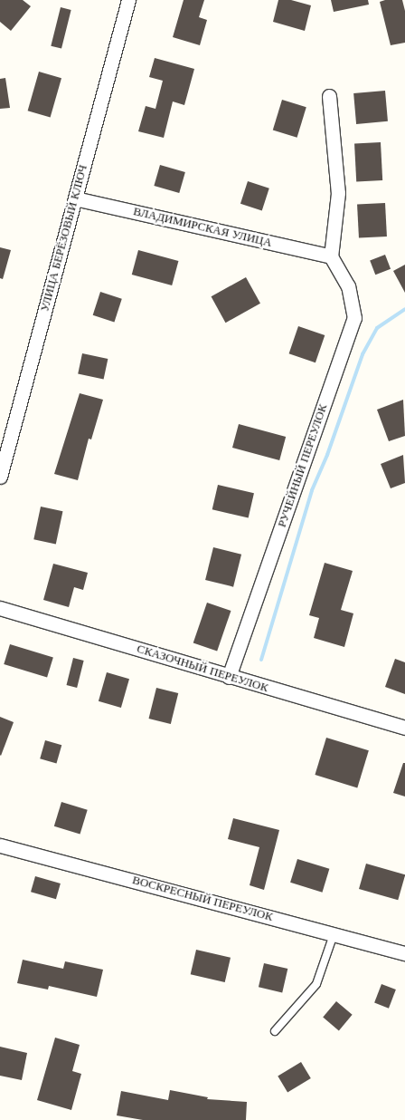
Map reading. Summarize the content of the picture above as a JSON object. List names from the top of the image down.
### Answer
{
  "streets": {
    "street": [
      "ВЛАДИМИРСКАЯ УЛИЦА",
      "УЛИЦА БЕРЁЗОВЫЙ КЛЮЧ",
      "РУЧЕЙНЫЙ ПЕРЕУЛОК",
      "СКАЗОЧНЫЙ ПЕРЕУЛОК",
      "ВОСКРЕСНЫЙ ПЕРЕУЛОК"
    ]
  },
  "crossings": [
    ["ВЛАДИМИРСКАЯ УЛИЦА", "УЛИЦА БЕРЁЗОВЫЙ КЛЮЧ"],
    ["ВЛАДИМИРСКАЯ УЛИЦА", "РУЧЕЙНЫЙ ПЕРЕУЛОК"],
    ["РУЧЕЙНЫЙ ПЕРЕУЛОК", "СКАЗОЧНЫЙ ПЕРЕУЛОК"]
  ]
}
